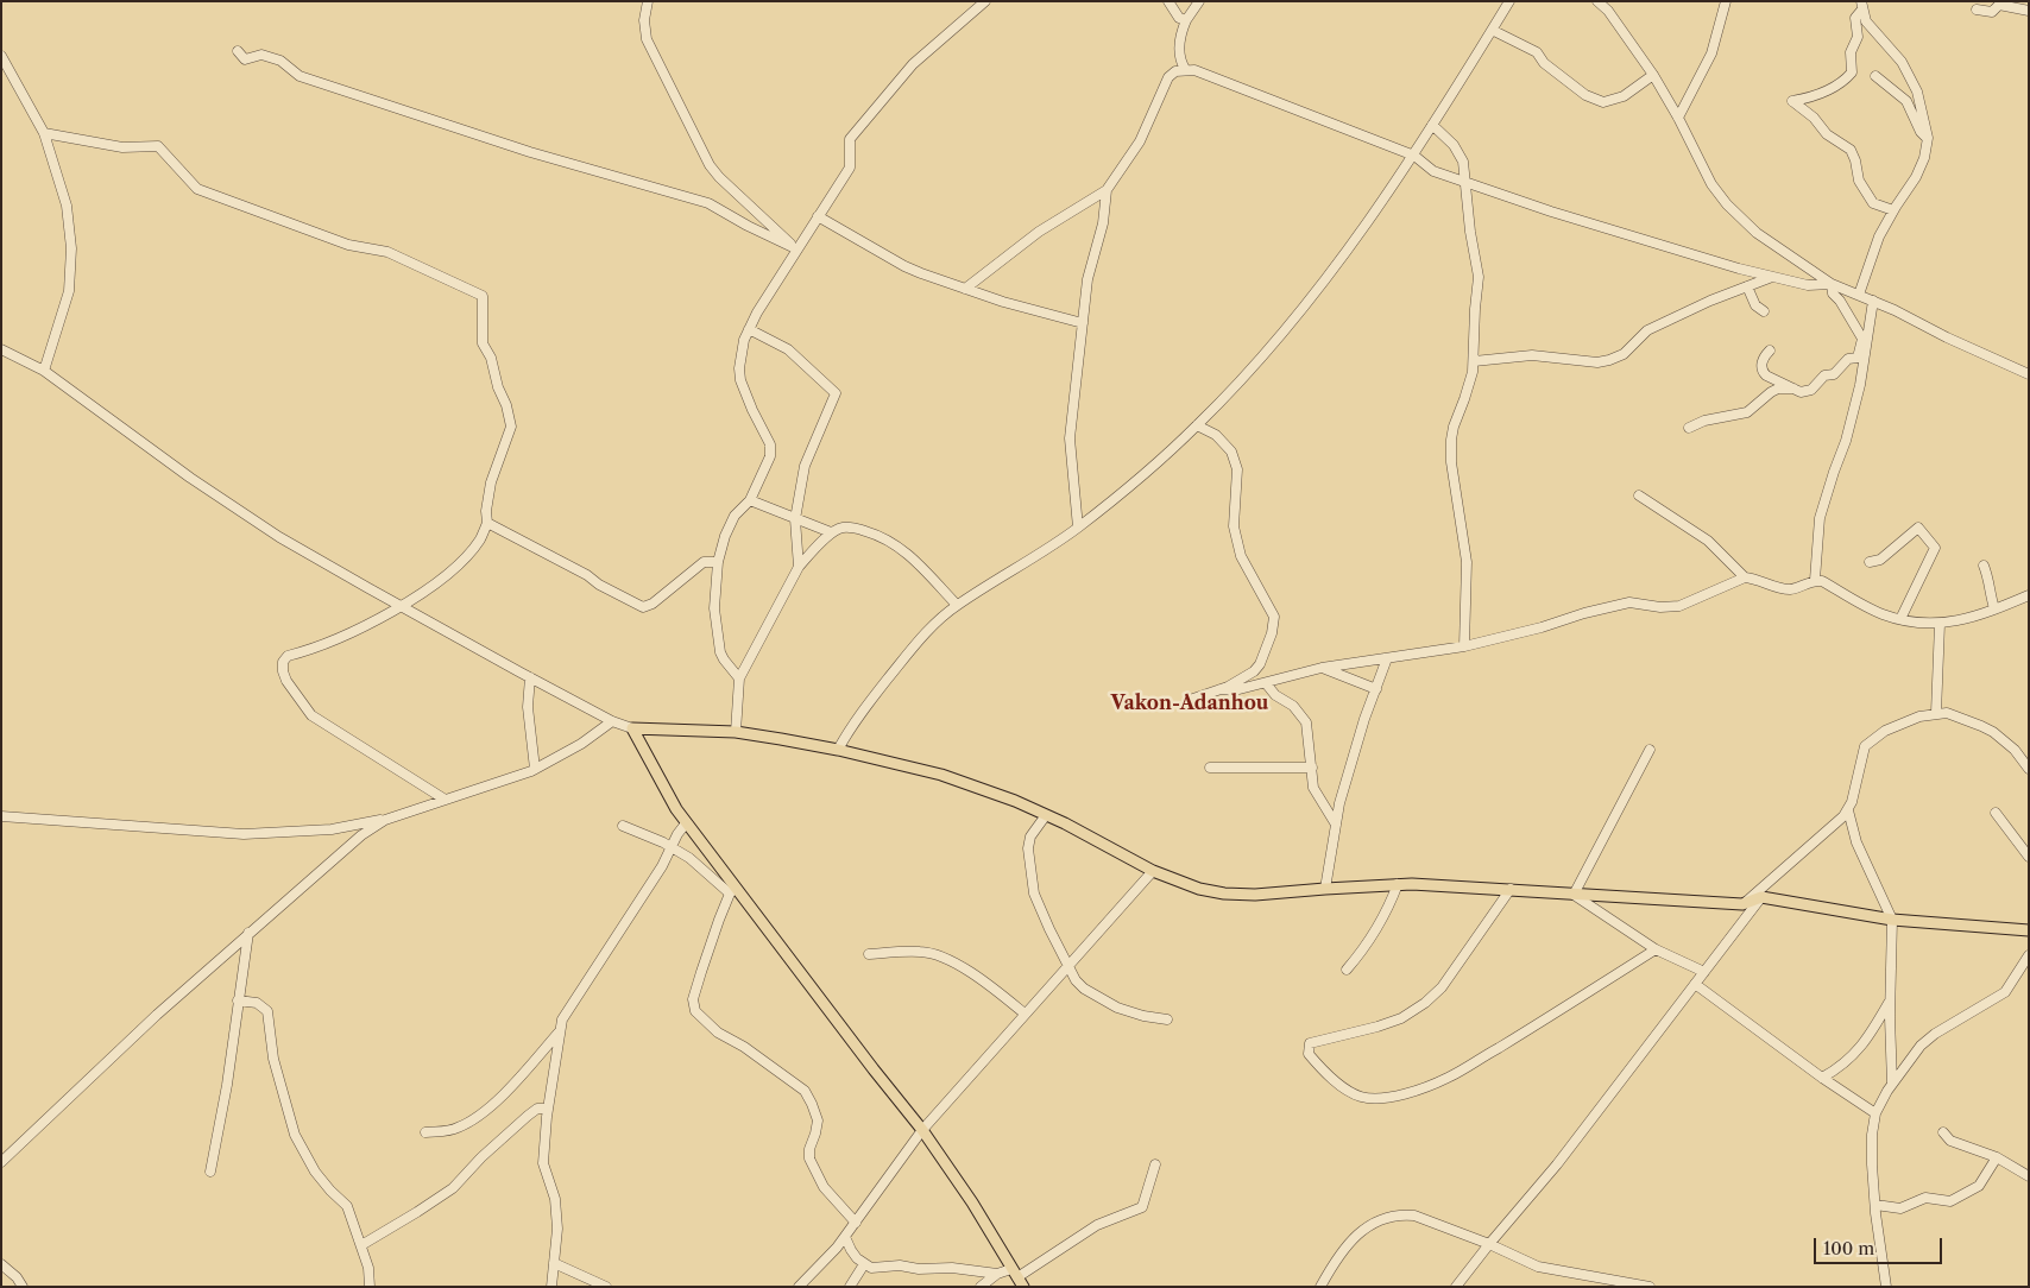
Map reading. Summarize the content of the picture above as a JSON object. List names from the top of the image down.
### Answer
{
  "districts": ["Vakon-Adanhou"],
  "scale_bar": "100 m"
}
